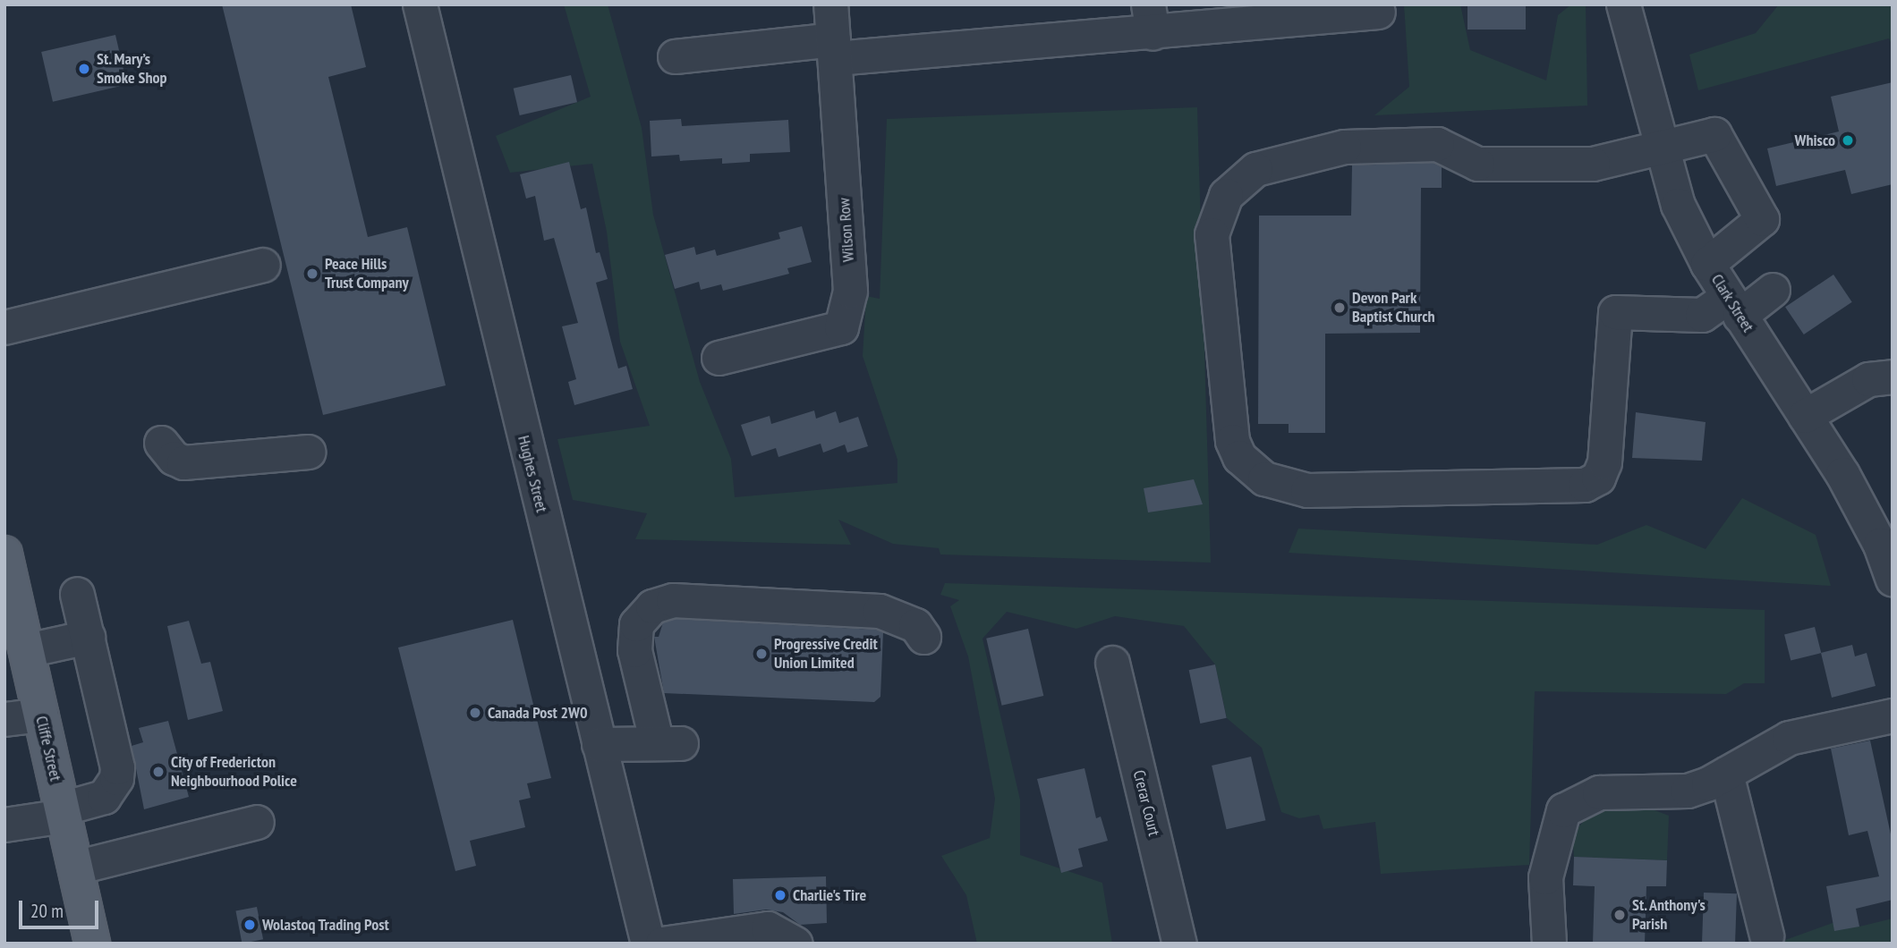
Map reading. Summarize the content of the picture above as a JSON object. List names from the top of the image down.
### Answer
{
  "streets": {
    "main road": ["Cliffe Street"],
    "street": [
      "Wilson Row",
      "Clark Street",
      "Hughes Street",
      "Crerar Court"
    ]
  },
  "places": [
    "St. Mary’s Smoke Shop",
    "Whisco",
    "Peace Hills Trust Company",
    "Devon Park Baptist Church",
    "Progressive Credit Union Limited",
    "Canada Post 2W0",
    "City of Fredericton Neighbourhood Police",
    "Charlie's Tire",
    "St. Anthony's Parish",
    "Wolastoq Trading Post"
  ],
  "scale_bar": "20 m"
}
